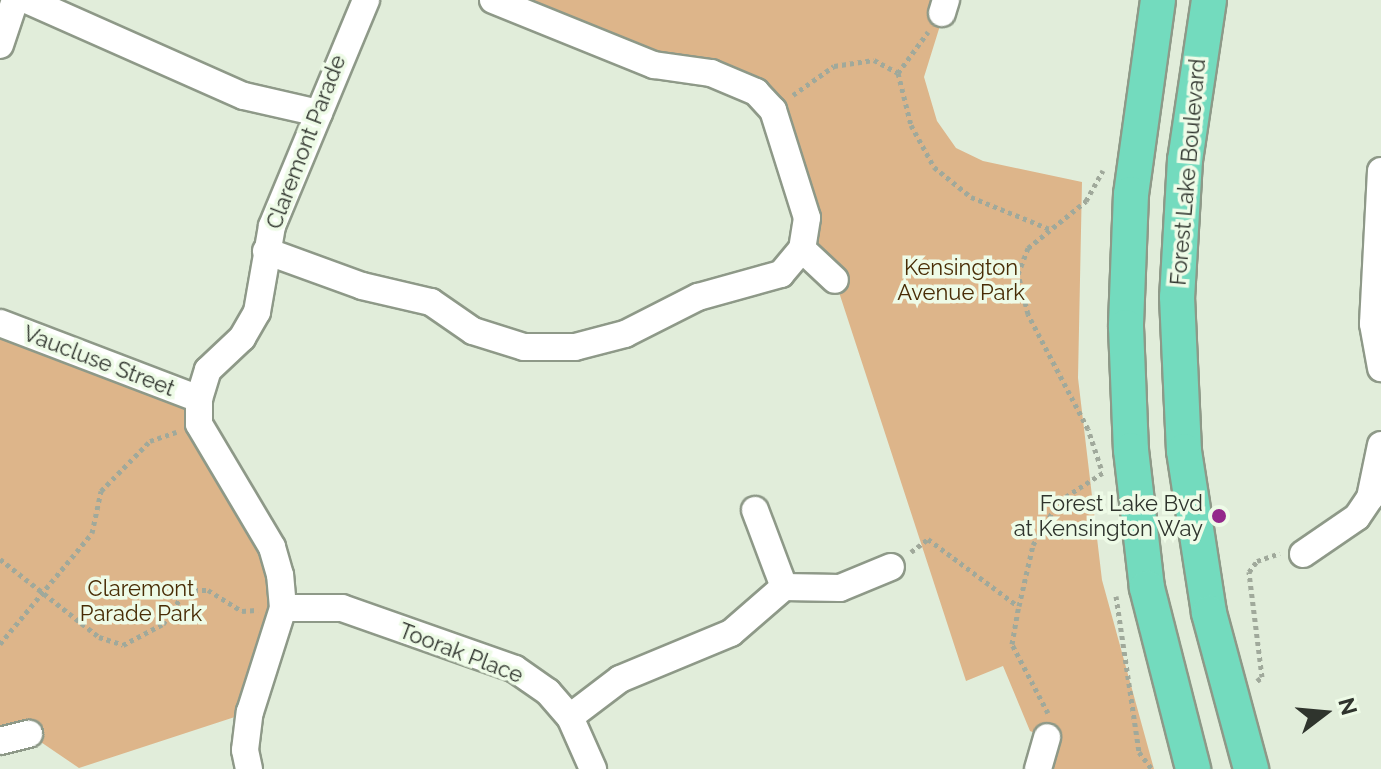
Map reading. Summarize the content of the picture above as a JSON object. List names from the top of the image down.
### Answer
{
  "streets": {
    "main road": ["Forest Lake Boulevard"],
    "street": ["Claremont Parade", "Vaucluse Street", "Toorak Place"]
  },
  "crossings": [
    ["Claremont Parade", "Vaucluse Street"]
  ],
  "parks": ["Kensington Avenue Park", "Claremont Parade Park"],
  "places": ["Forest Lake Bvd at Kensington Way"],
  "north": "right"
}
